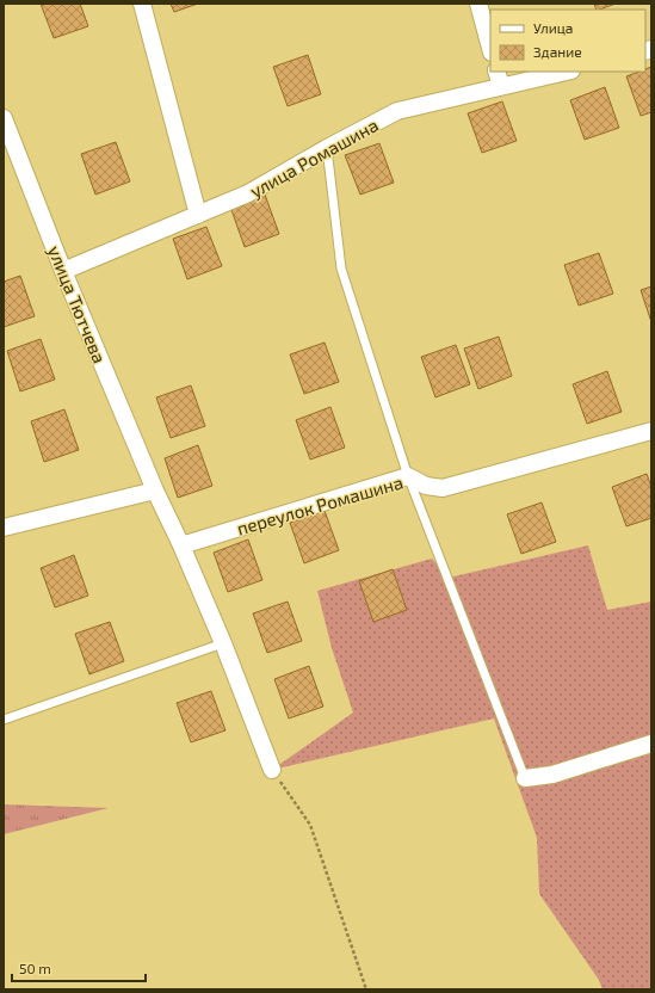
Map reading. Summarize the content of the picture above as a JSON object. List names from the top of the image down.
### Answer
{
  "streets": {
    "street": ["улица Ромашина", "улица Тютчева", "переулок Ромашина"]
  },
  "crossings": [
    ["улица Ромашина", "улица Тютчева"],
    ["улица Тютчева", "переулок Ромашина"]
  ],
  "legend": ["Улица", "Здание"],
  "scale_bar": "50 m"
}
